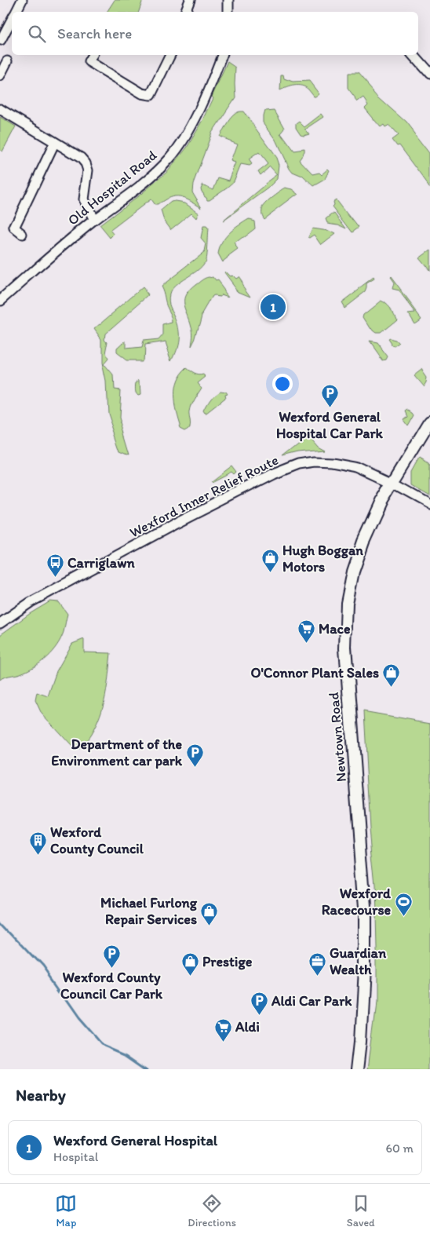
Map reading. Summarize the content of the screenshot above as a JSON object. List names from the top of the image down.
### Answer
{
  "streets": {
    "main road": ["Newtown Road"],
    "street": ["Old Hospital Road", "Wexford Inner Relief Route"]
  },
  "crossings": [
    ["Wexford Inner Relief Route", "Newtown Road"]
  ],
  "places": {
    "parking": [
      "Wexford General Hospital Car Park",
      "Department of the Environment car park",
      "Wexford County Council Car Park",
      "Aldi Car Park"
    ],
    "shop": [
      "Hugh Boggan Motors",
      "O'Connor Plant Sales",
      "Michael Furlong Repair Services",
      "Prestige"
    ],
    "bus stop": ["Carriglawn"],
    "supermarket": ["Mace", "Aldi"],
    "building": ["Wexford County Council"],
    "sports": ["Wexford Racecourse"],
    "office": ["Guardian Wealth"]
  },
  "page": {
    "search": "Search here",
    "pins": "1",
    "heading": "Nearby",
    "list": [
      {
        "mark": "1",
        "name": "Wexford General Hospital",
        "note": "Hospital",
        "value": "60 m"
      }
    ],
    "nav": ["Map", "Directions", "Saved"]
  }
}
